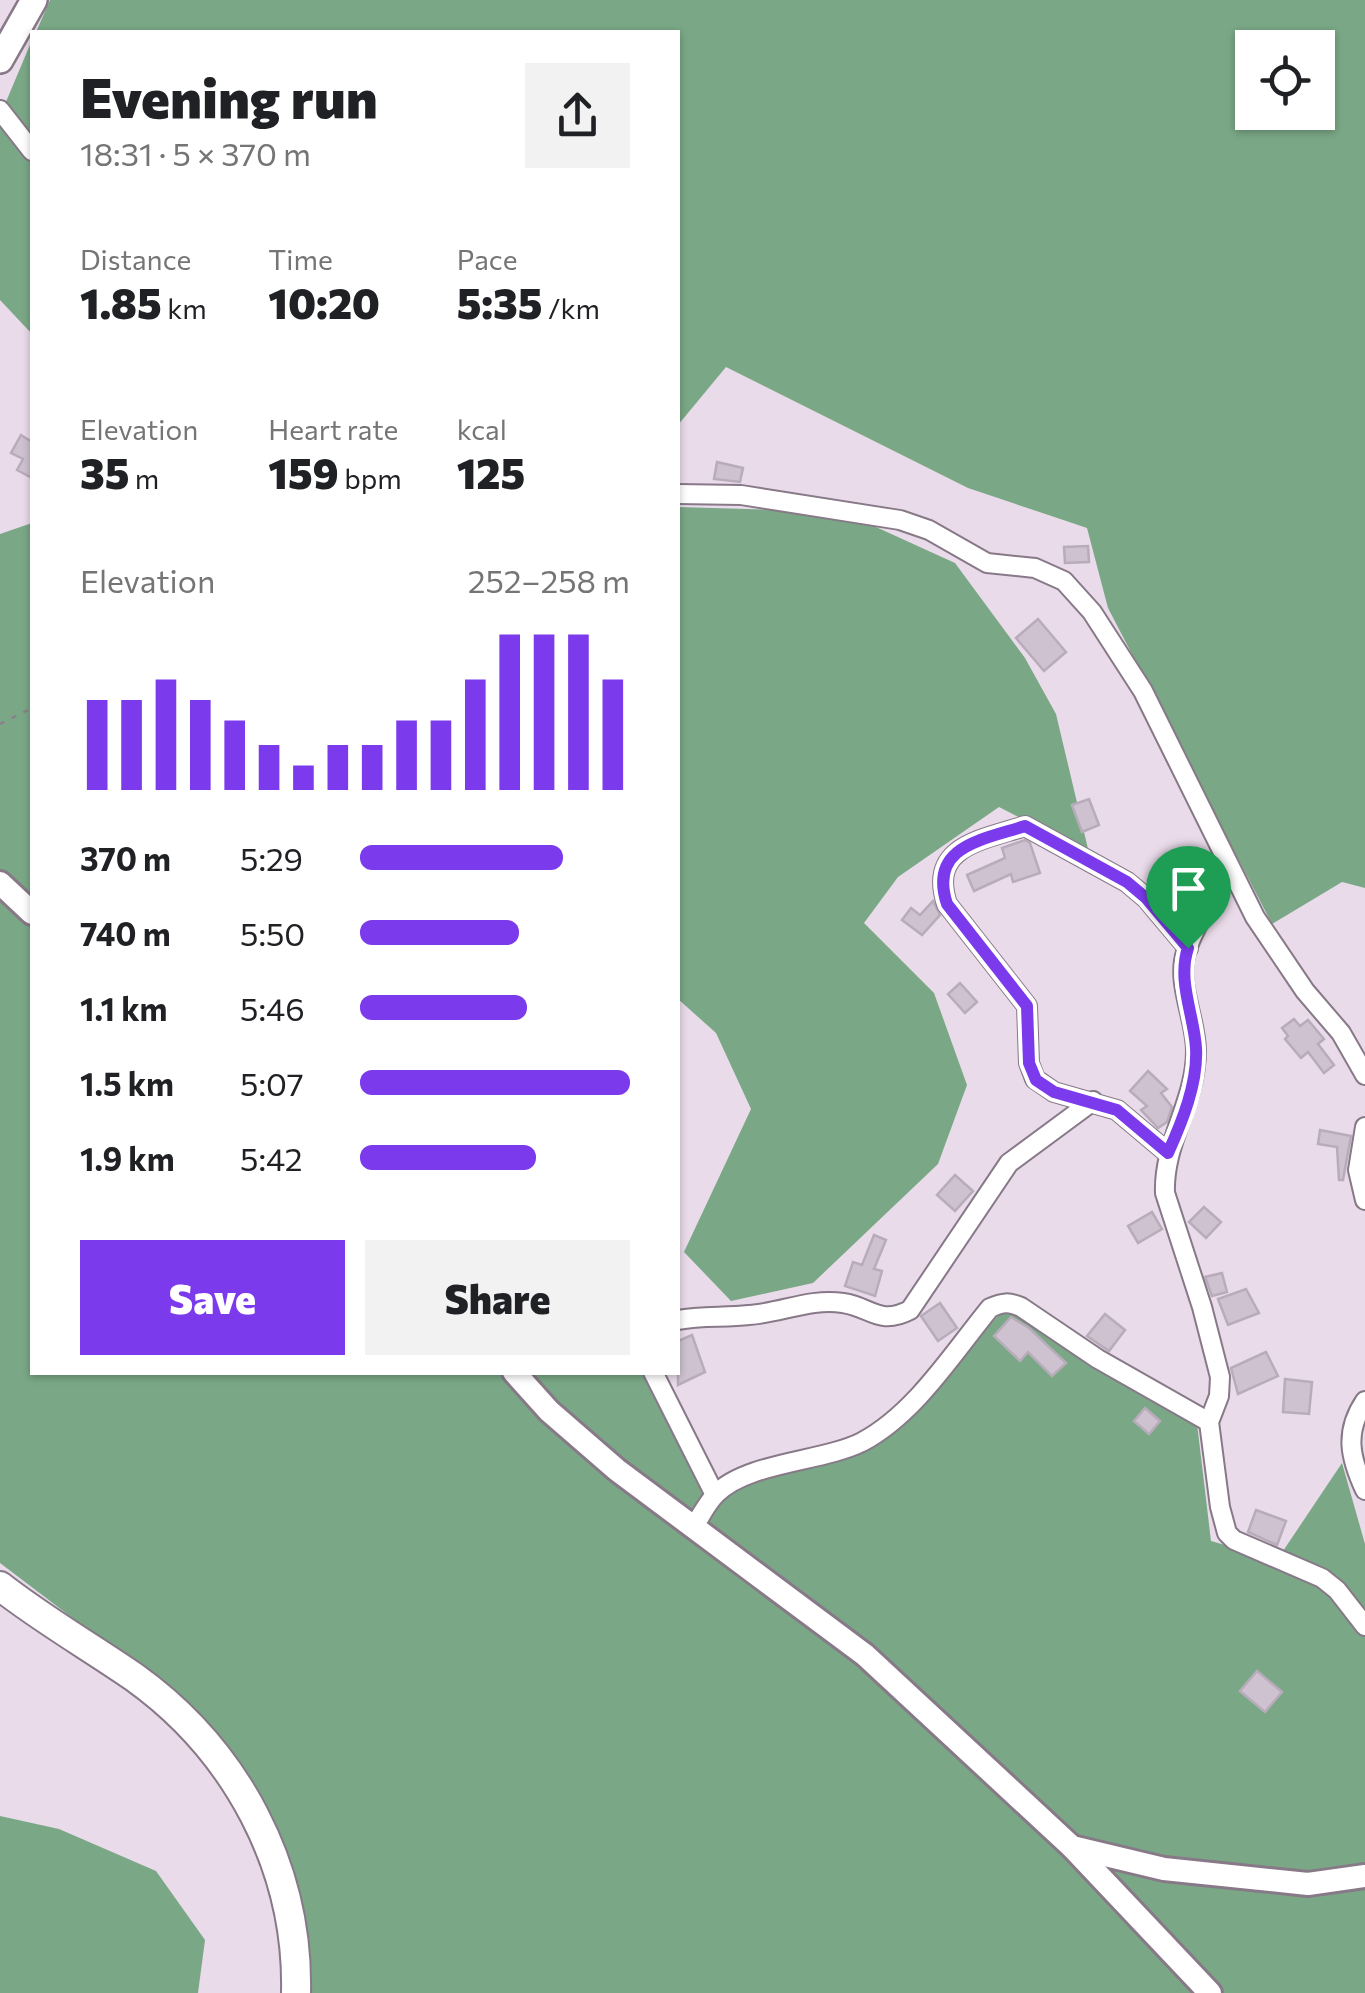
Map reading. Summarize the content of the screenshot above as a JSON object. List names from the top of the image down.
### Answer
{
  "page": {
    "heading": ["Evening run", "18:31 · 5 × 370 m"],
    "stats": [
      ["Distance", "1.85 km"],
      ["Time", "10:20"],
      ["Pace", "5:35 /km"],
      ["Elevation", "35 m"],
      ["Heart rate", "159 bpm"],
      ["kcal", "125"]
    ],
    "chart": ["Elevation", "252–258 m"],
    "list": [
      {
        "name": "370 m",
        "note": "5:29"
      },
      {
        "name": "740 m",
        "note": "5:50"
      },
      {
        "name": "1.1 km",
        "note": "5:46"
      },
      {
        "name": "1.5 km",
        "note": "5:07"
      },
      {
        "name": "1.9 km",
        "note": "5:42"
      }
    ],
    "buttons": ["Save", "Share"]
  }
}
